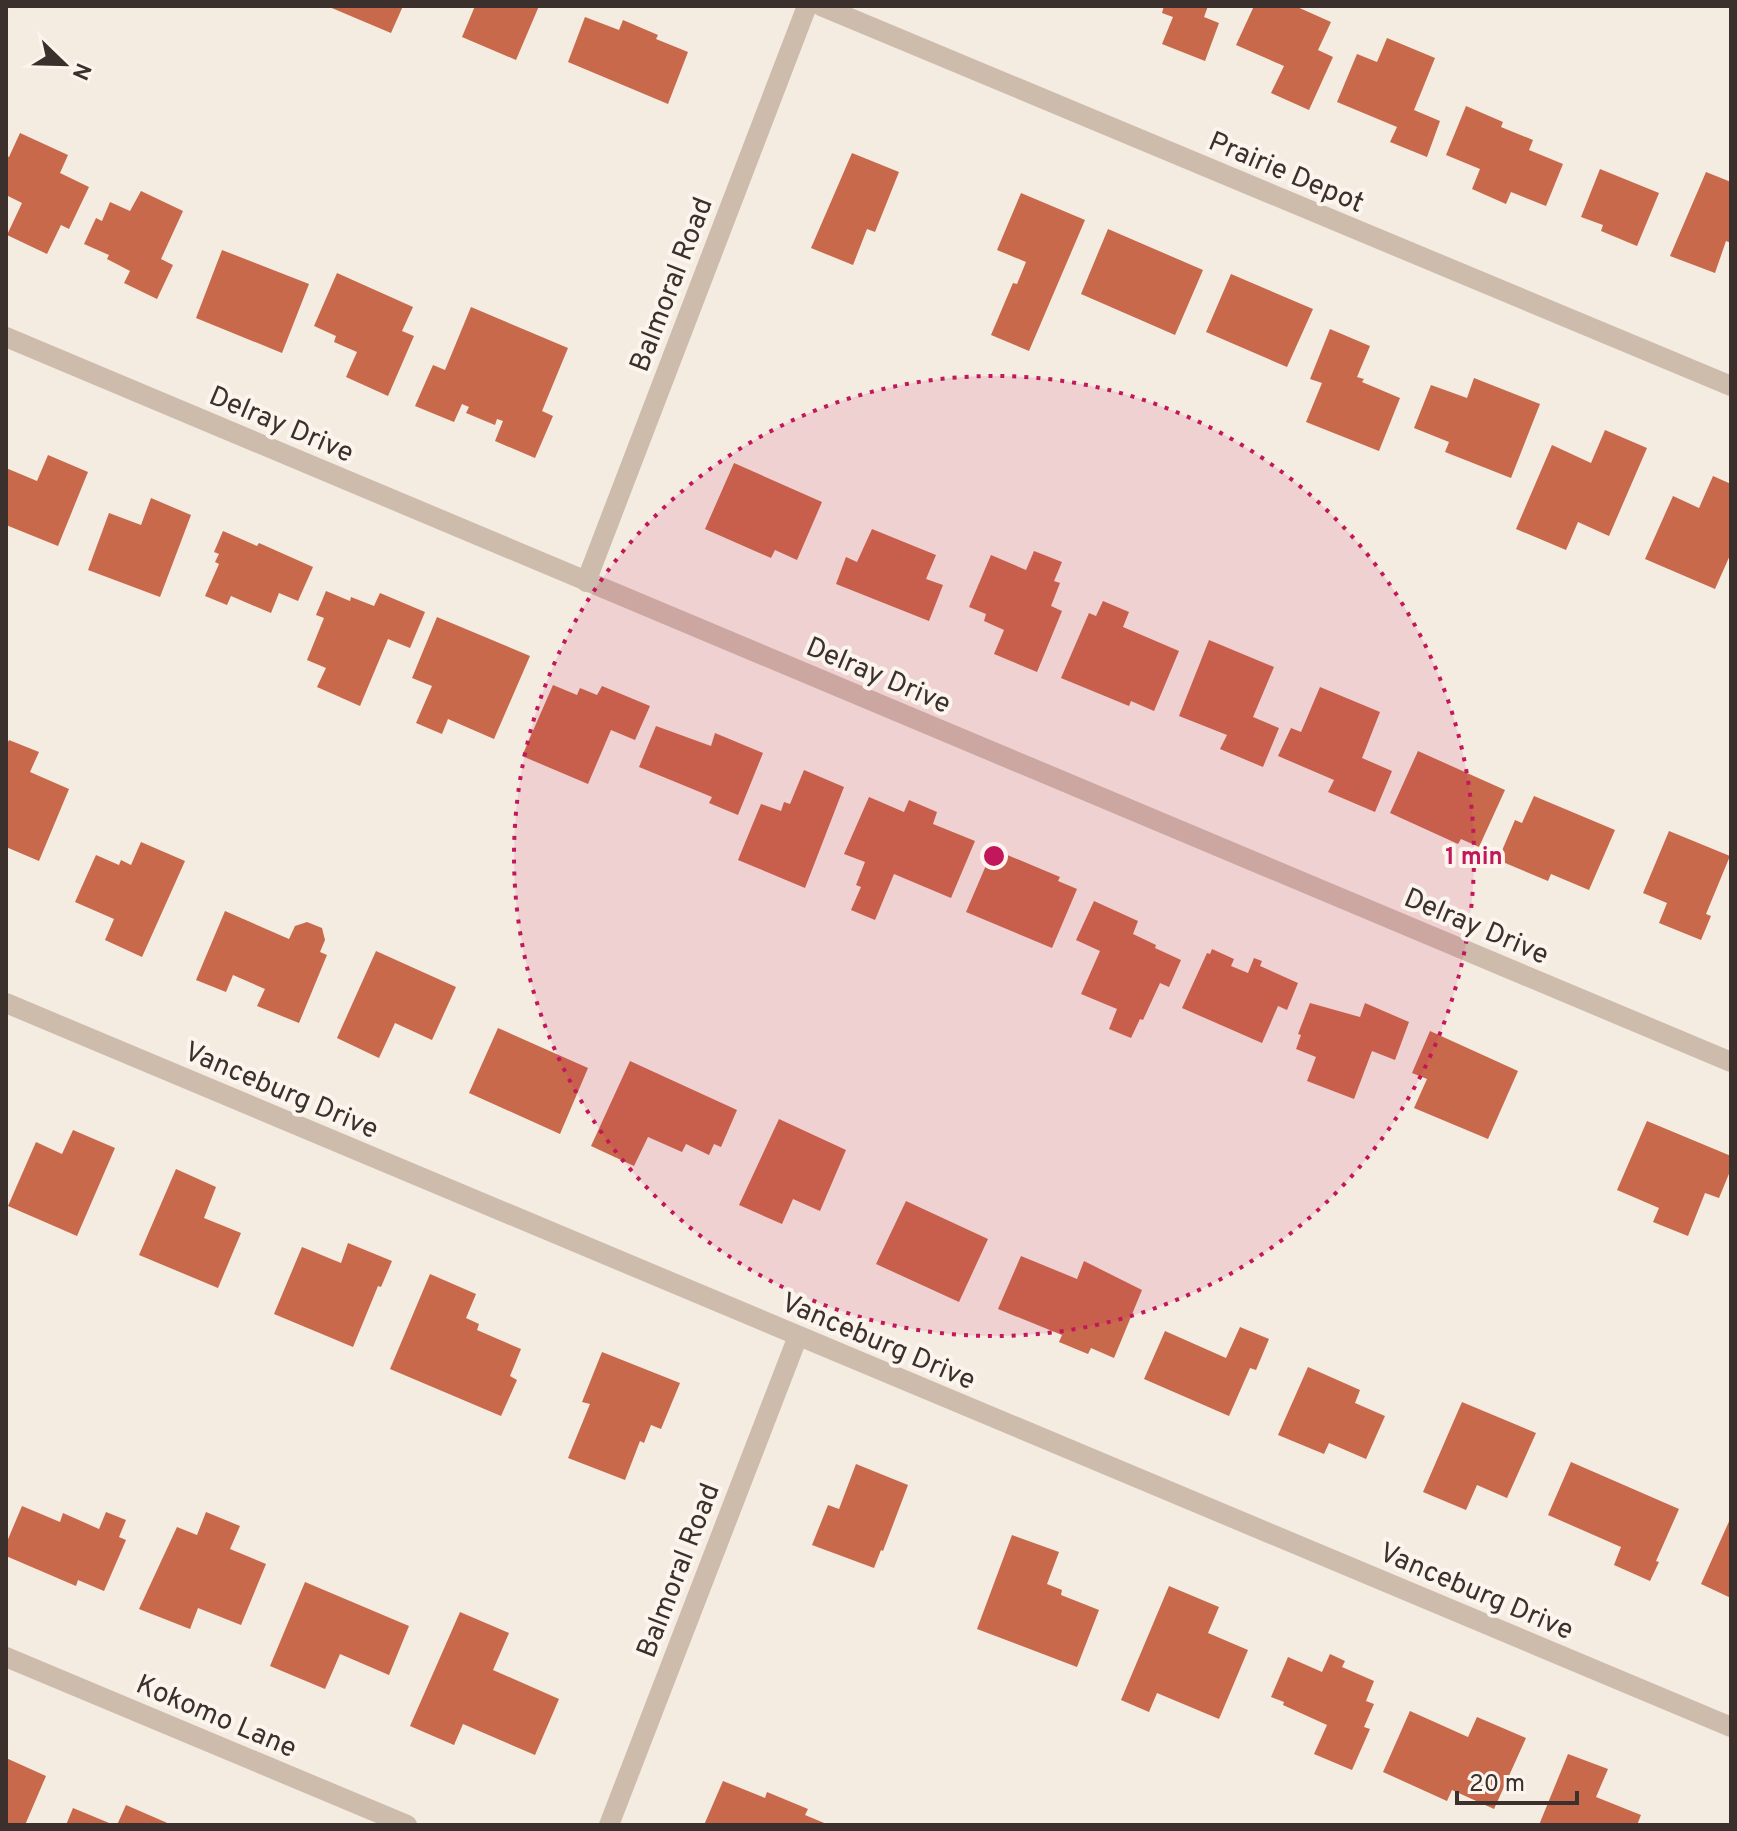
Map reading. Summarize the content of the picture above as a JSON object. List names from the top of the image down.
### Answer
{
  "streets": {
    "street": [
      "Prairie Depot",
      "Balmoral Road",
      "Delray Drive",
      "Vanceburg Drive",
      "Kokomo Lane"
    ]
  },
  "crossings": [
    ["Balmoral Road", "Delray Drive"],
    ["Balmoral Road", "Vanceburg Drive"]
  ],
  "scale_bar": "20 m",
  "north": "bottom right",
  "rings": ["1 min"]
}
